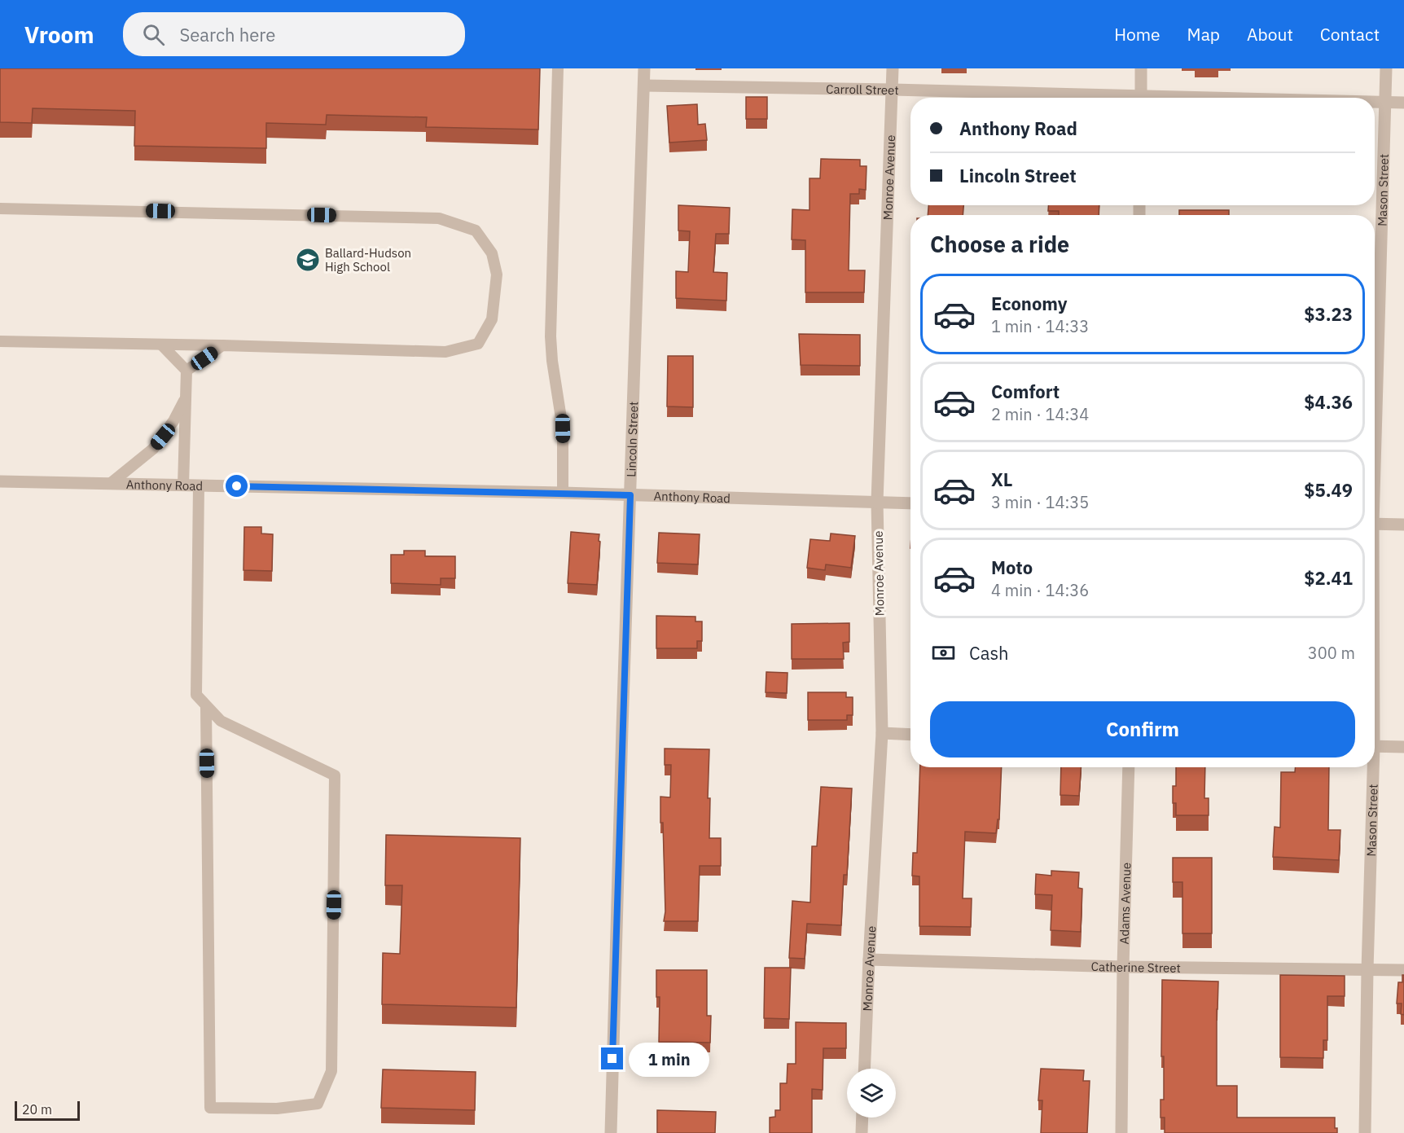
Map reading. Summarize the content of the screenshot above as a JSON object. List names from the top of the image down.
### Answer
{
  "streets": {
    "street": [
      "Carroll Street",
      "Monroe Avenue",
      "Mason Street",
      "Lincoln Street",
      "Anthony Road",
      "Adams Avenue",
      "Catherine Street"
    ]
  },
  "crossings": [
    ["Carroll Street", "Monroe Avenue"],
    ["Carroll Street", "Mason Street"],
    ["Carroll Street", "Lincoln Street"],
    ["Monroe Avenue", "Anthony Road"],
    ["Monroe Avenue", "Catherine Street"],
    ["Mason Street", "Catherine Street"],
    ["Lincoln Street", "Anthony Road"],
    ["Adams Avenue", "Catherine Street"]
  ],
  "places": {
    "school or university": ["Ballard-Hudson High School"]
  },
  "scale_bar": "20 m",
  "page": {
    "header": "Vroom",
    "search": "Search here",
    "nav": [
      "Home",
      "Map",
      "About",
      "Contact"
    ],
    "banner": ["Anthony Road", "Lincoln Street"],
    "heading": "Choose a ride",
    "list": [
      {
        "name": "Economy",
        "note": "1 min · 14:33",
        "value": "$3.23"
      },
      {
        "name": "Comfort",
        "note": "2 min · 14:34",
        "value": "$4.36"
      },
      {
        "name": "XL",
        "note": "3 min · 14:35",
        "value": "$5.49"
      },
      {
        "name": "Moto",
        "note": "4 min · 14:36",
        "value": "$2.41"
      }
    ],
    "pay": ["Cash", "300 m"],
    "buttons": "Confirm",
    "bubble": "1 min",
    "scale": "20 m"
  }
}
